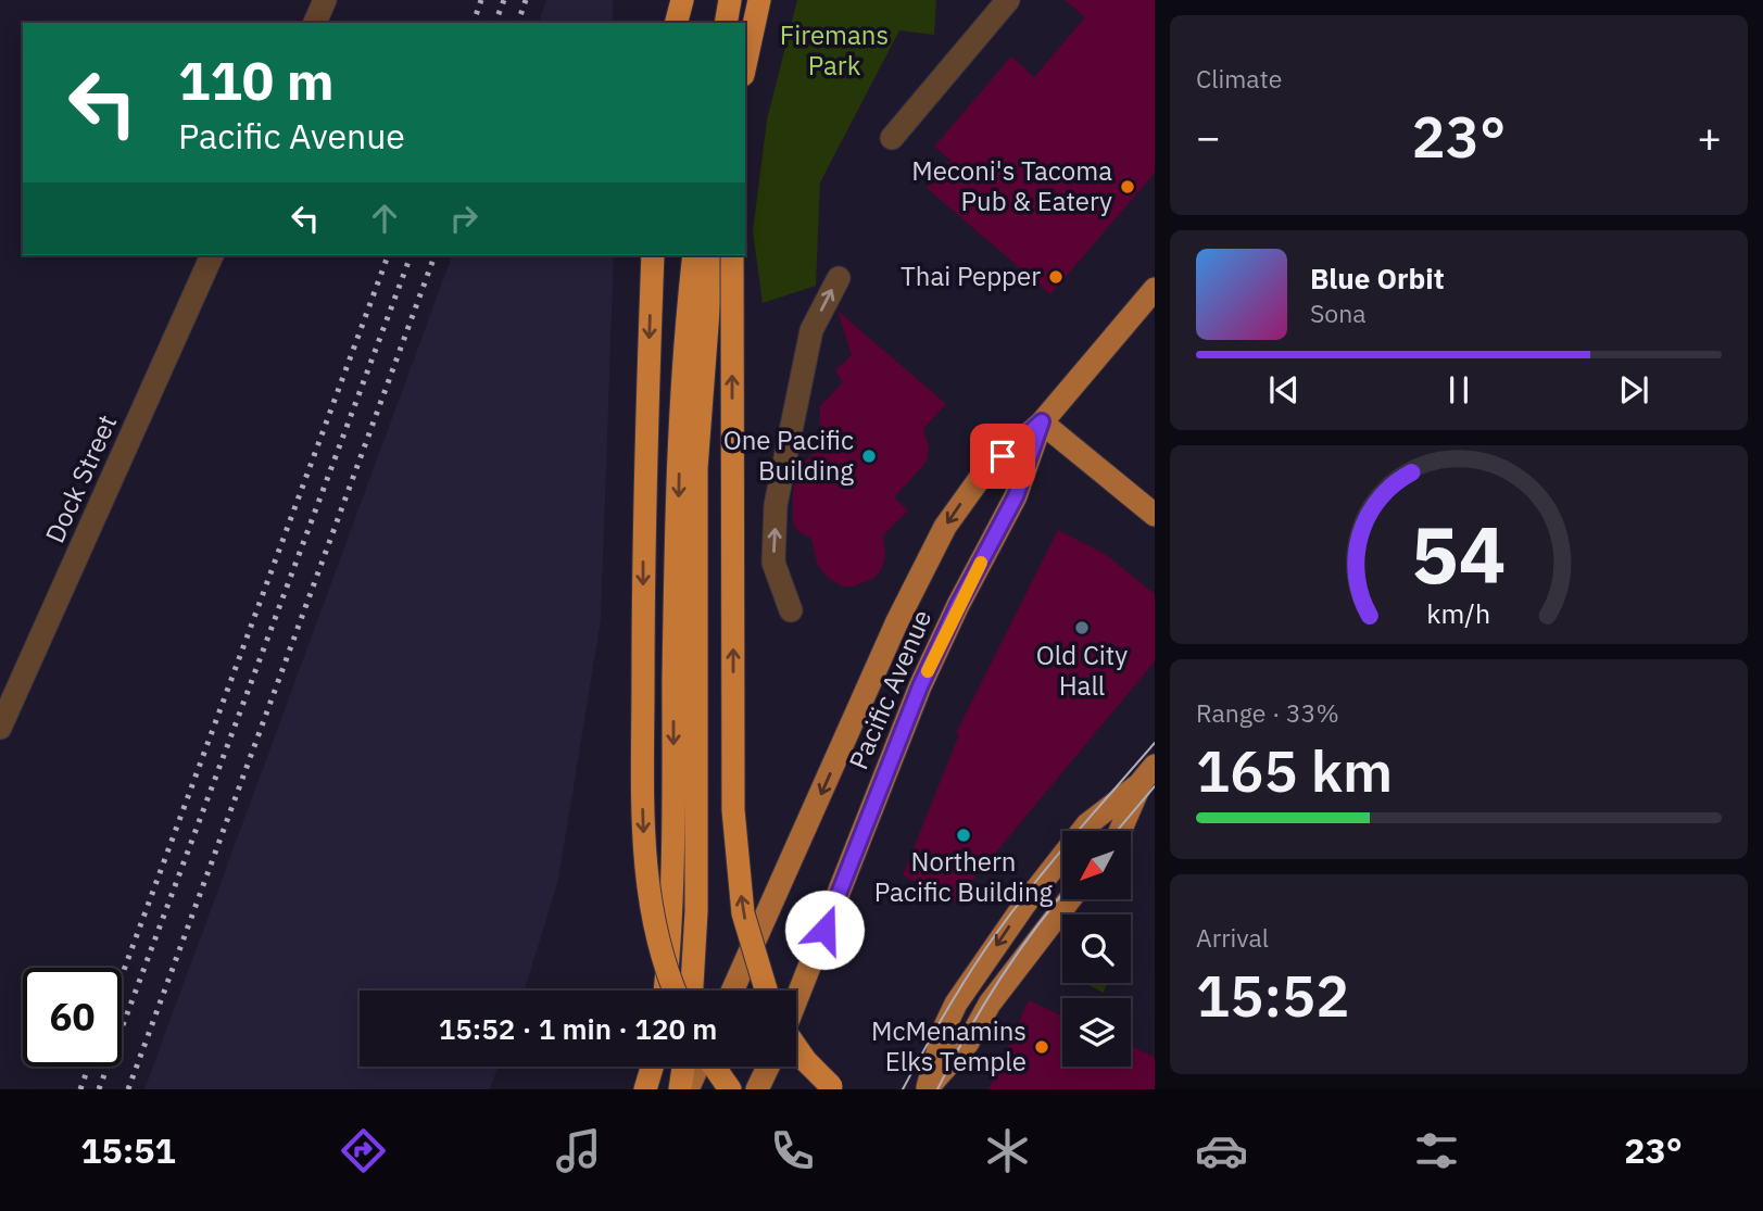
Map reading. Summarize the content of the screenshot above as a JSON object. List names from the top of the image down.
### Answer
{
  "streets": {
    "main road": ["Pacific Avenue"],
    "street": ["Dock Street"]
  },
  "parks": ["Firemans Park"],
  "places": [
    "Meconi's Tacoma Pub & Eatery",
    "Thai Pepper",
    "One Pacific Building",
    "Old City Hall",
    "Northern Pacific Building",
    "McMenamins Elks Temple"
  ],
  "north": "bottom left",
  "page": {
    "tile": [
      "Climate",
      ["Range · 33%", "165 km"],
      ["Arrival", "15:52"]
    ],
    "turn": ["110 m", "Pacific Avenue"],
    "heat": ["−", "23°", "+"],
    "song": ["Blue Orbit", "Sona"],
    "limit": "60",
    "trip": "15:52 · 1 min · 120 m",
    "tabs": ["15:51", "23°"],
    "gauge": ["54", "km/h"]
  }
}
